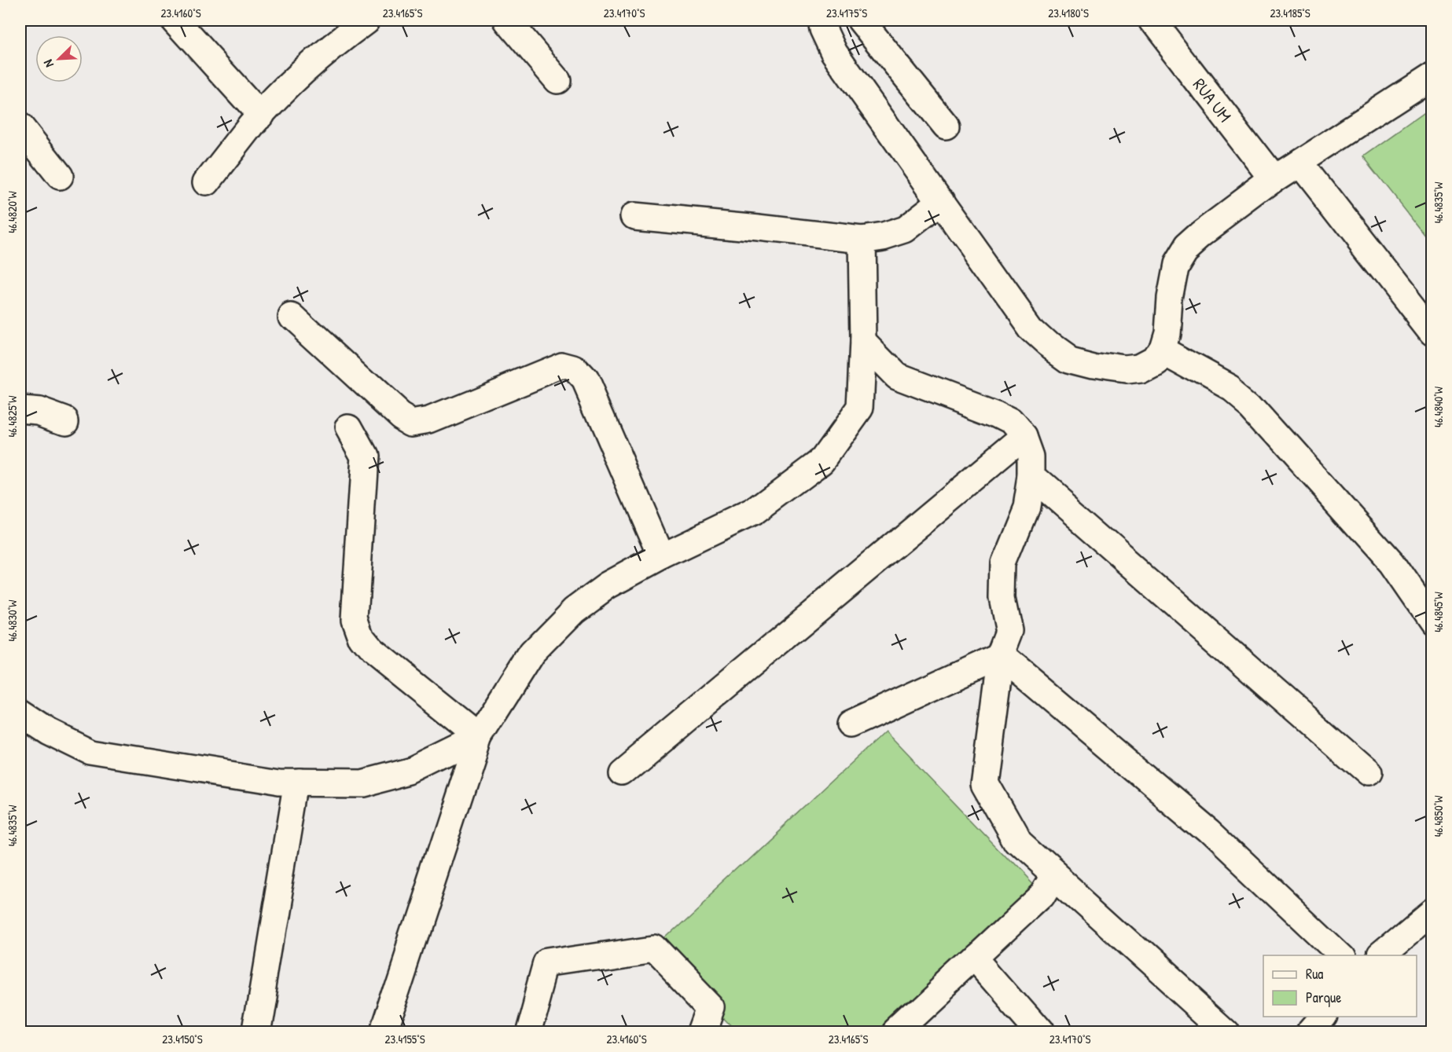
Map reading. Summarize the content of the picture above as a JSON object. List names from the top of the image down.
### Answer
{
  "streets": {
    "street": ["RUA UM"]
  },
  "legend": ["Rua", "Parque"],
  "north": "bottom left",
  "coordinates": [
    "23.4160°S",
    "23.4165°S",
    "23.4170°S",
    "23.4175°S",
    "23.4180°S",
    "23.4185°S",
    "46.4835°W",
    "46.4820°W",
    "46.4840°W",
    "46.4825°W",
    "46.4845°W",
    "46.4830°W",
    "46.4850°W",
    "23.4150°S",
    "23.4155°S"
  ]
}
